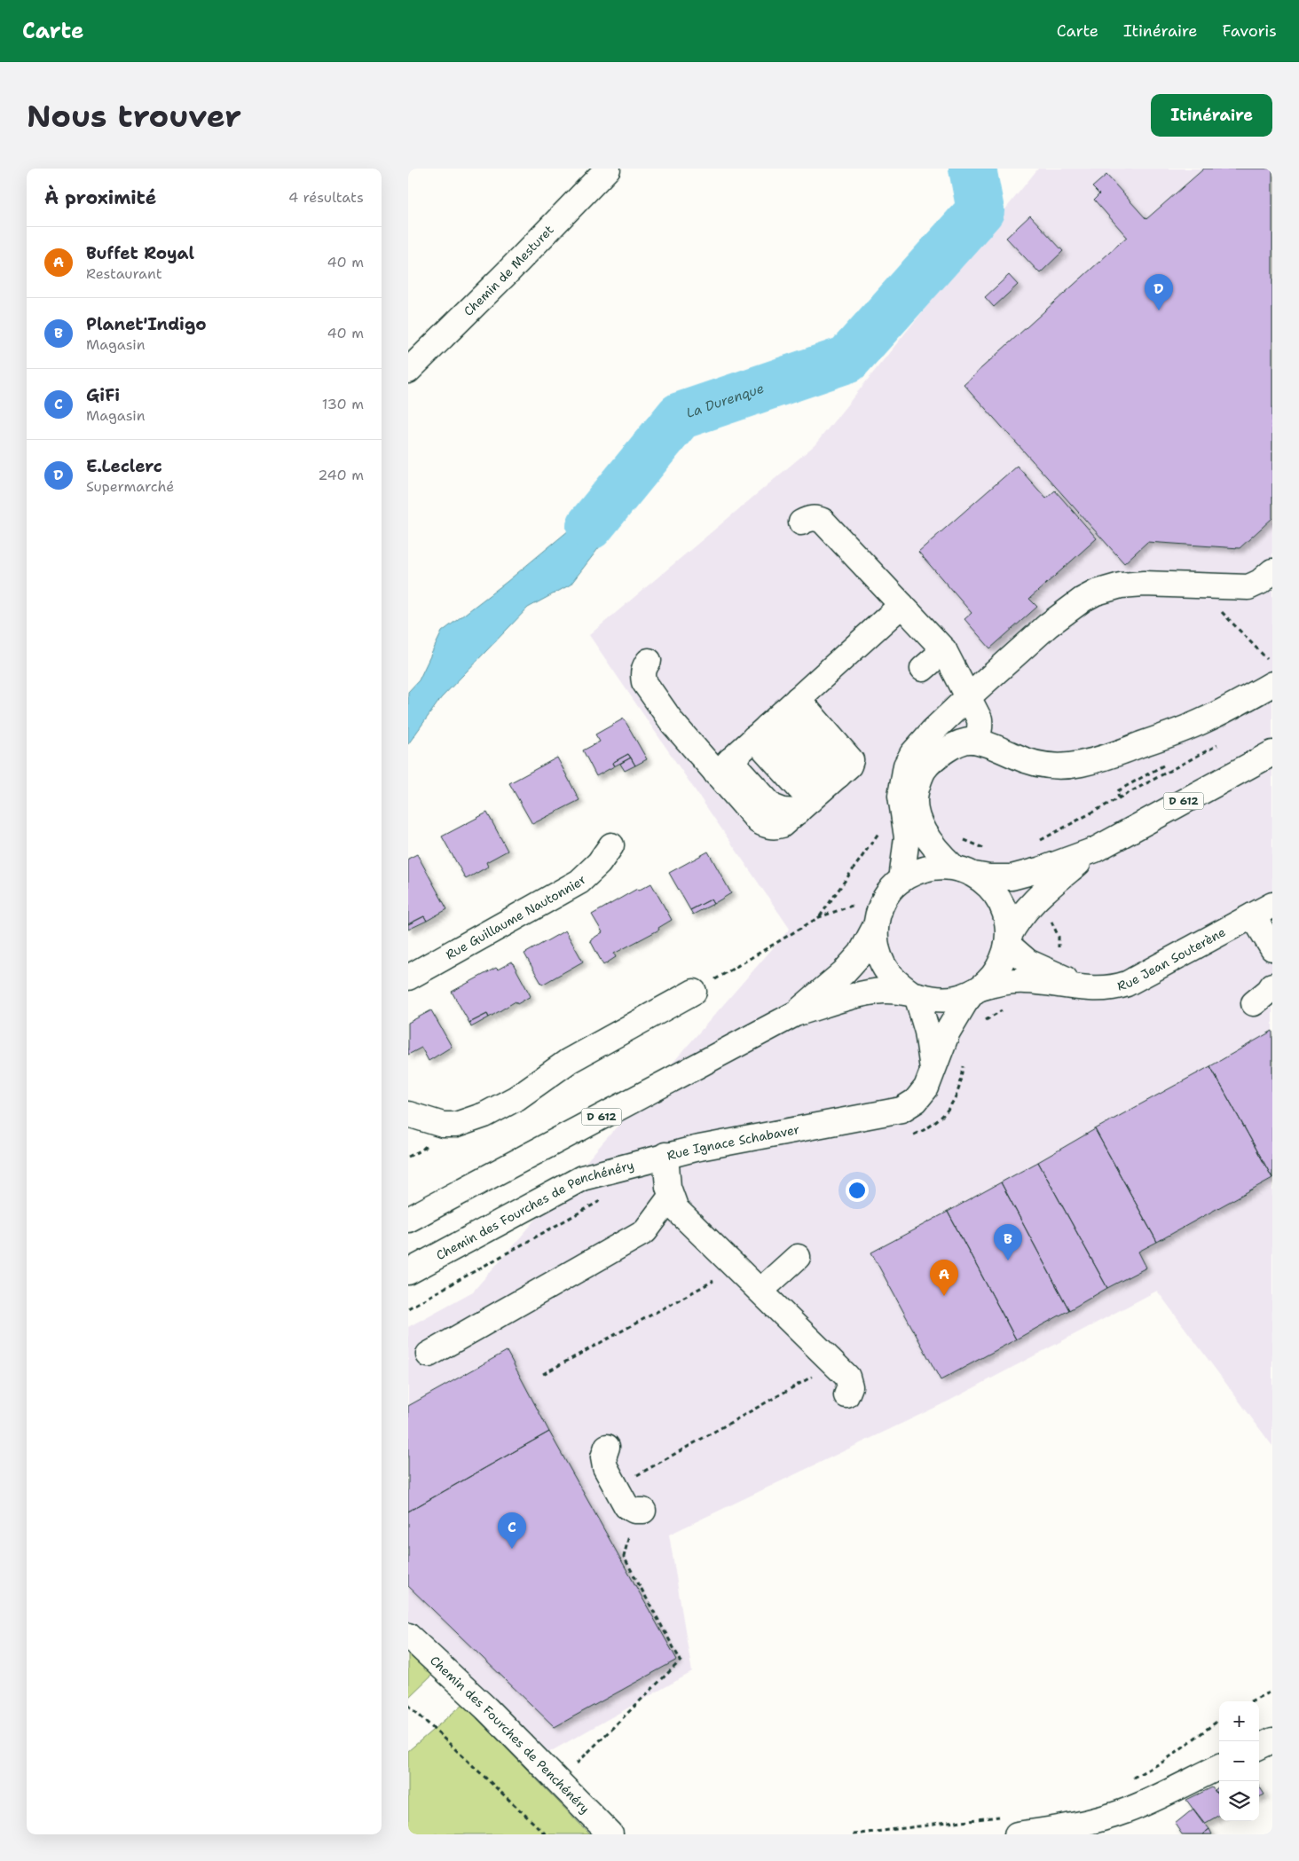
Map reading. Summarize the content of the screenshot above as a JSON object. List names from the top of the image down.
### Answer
{
  "streets": {
    "street": [
      "Chemin de Mesturet",
      "D 612",
      "Rue Guillaume Nautonnier",
      "Rue Jean Souterène",
      "Rue Ignace Schabaver",
      "Chemin des Fourches de Penchénéry"
    ]
  },
  "crossings": [
    ["D 612", "Rue Jean Souterène"],
    ["D 612", "Rue Ignace Schabaver"],
    ["Rue Jean Souterène", "Rue Ignace Schabaver"],
    ["Rue Ignace Schabaver", "Chemin des Fourches de Penchénéry"]
  ],
  "water": ["La Durenque"],
  "page": {
    "header": "Carte",
    "nav": ["Carte", "Itinéraire", "Favoris"],
    "buttons": "Itinéraire",
    "title": "Nous trouver",
    "heading": ["À proximité", "4 résultats"],
    "list": [
      {
        "mark": "A",
        "name": "Buffet Royal",
        "note": "Restaurant",
        "value": "40 m"
      },
      {
        "mark": "B",
        "name": "Planet'Indigo",
        "note": "Magasin",
        "value": "40 m"
      },
      {
        "mark": "C",
        "name": "GiFi",
        "note": "Magasin",
        "value": "130 m"
      },
      {
        "mark": "D",
        "name": "E.Leclerc",
        "note": "Supermarché",
        "value": "240 m"
      }
    ],
    "pins": [
      "D",
      "B",
      "A",
      "C"
    ],
    "map_buttons": ["+", "−"]
  }
}
